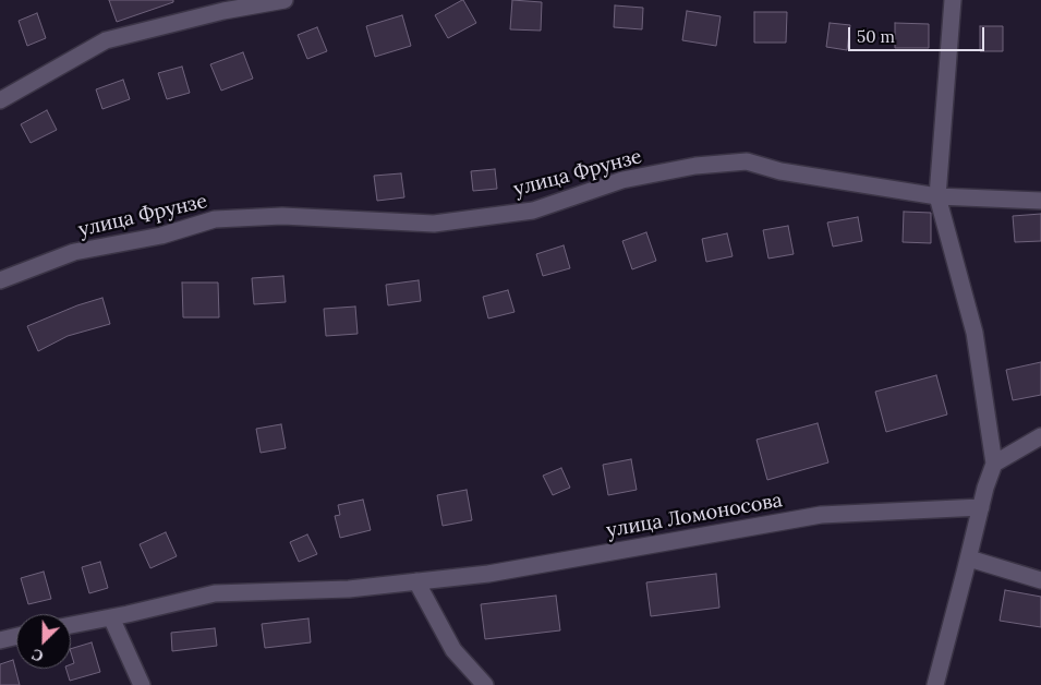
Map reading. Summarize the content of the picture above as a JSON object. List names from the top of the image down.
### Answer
{
  "streets": {
    "street": ["улица Фрунзе", "улица Ломоносова"]
  },
  "scale_bar": "50 m",
  "north": "bottom left"
}
